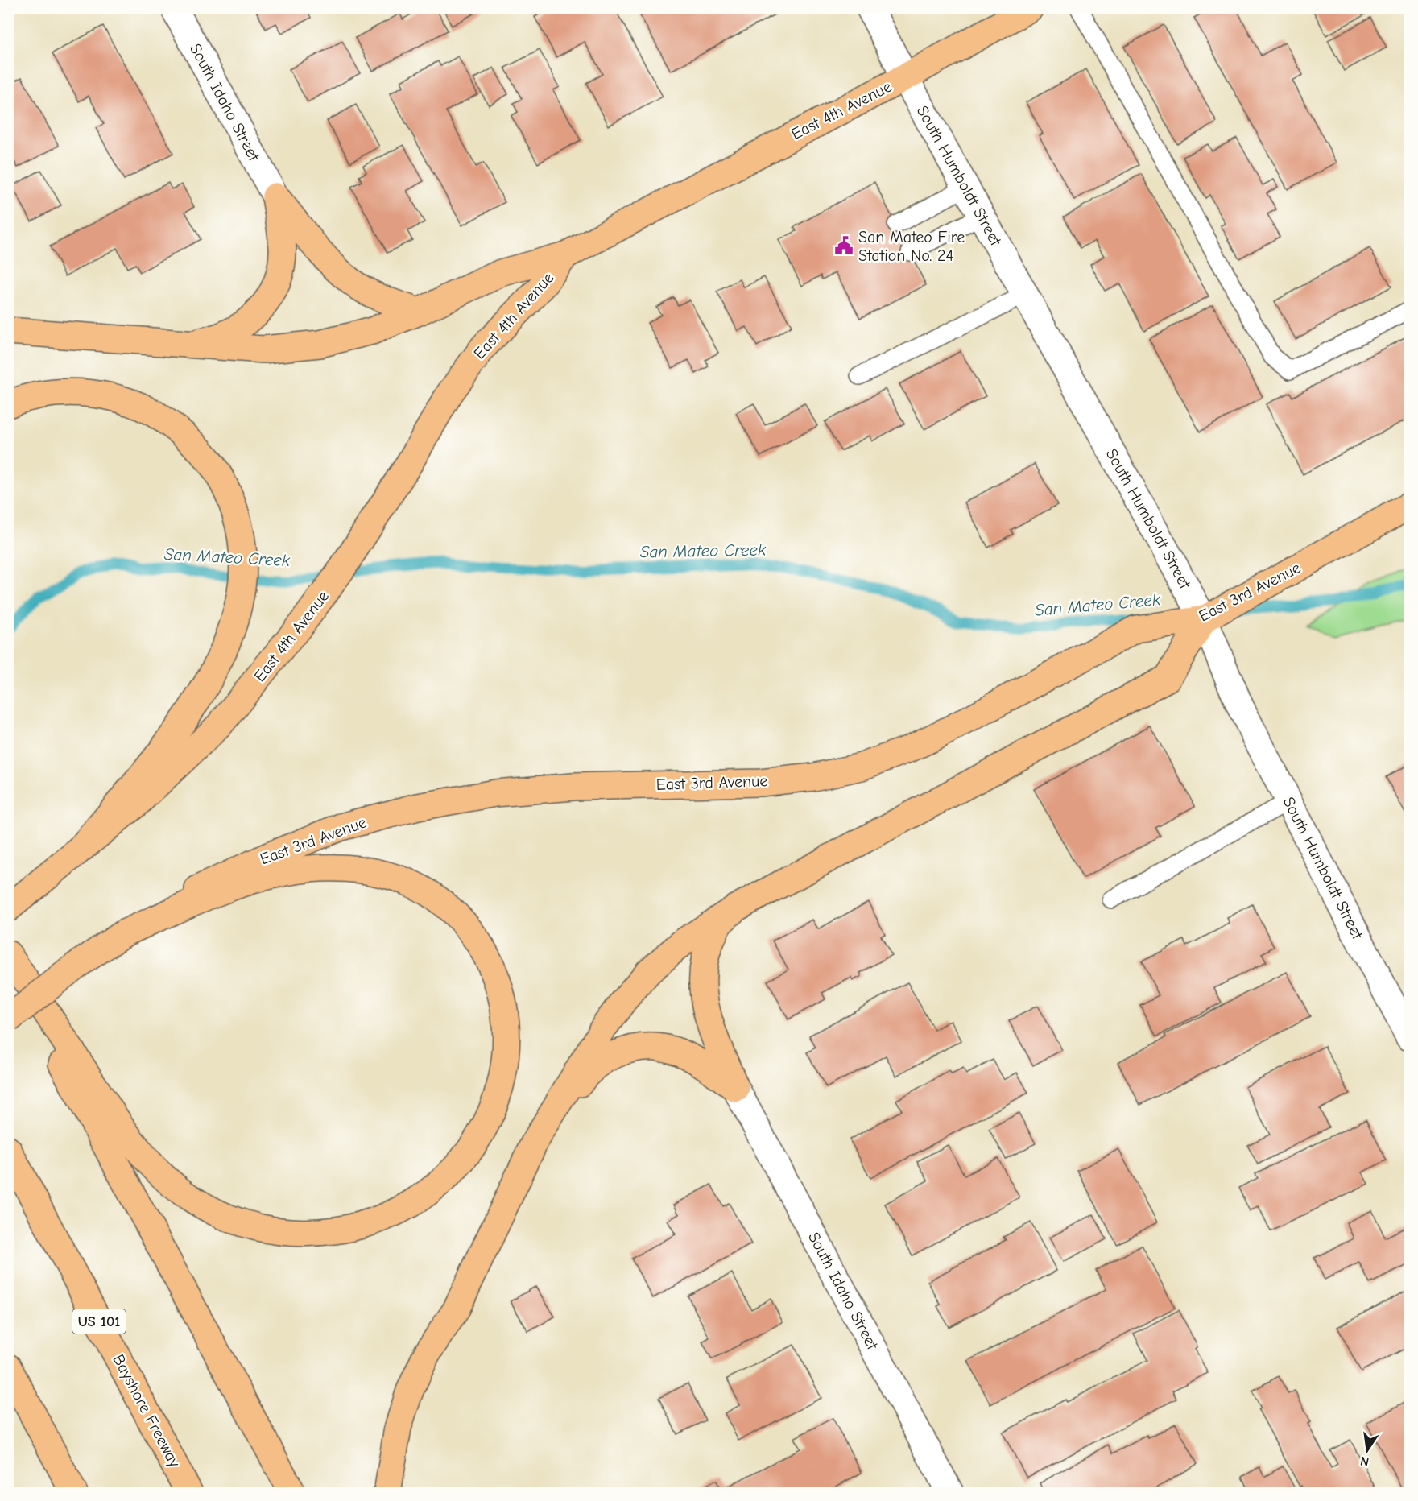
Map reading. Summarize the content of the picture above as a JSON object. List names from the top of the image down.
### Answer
{
  "streets": {
    "main road": [
      "East 4th Avenue",
      "East 3rd Avenue",
      "US 101",
      "Bayshore Freeway"
    ],
    "street": ["South Idaho Street", "South Humboldt Street"]
  },
  "crossings": [
    ["East 4th Avenue", "South Humboldt Street"],
    ["South Humboldt Street", "East 3rd Avenue"]
  ],
  "water": ["San Mateo Creek"],
  "places": {
    "public building": ["San Mateo Fire Station No. 24"]
  },
  "north": "bottom"
}
